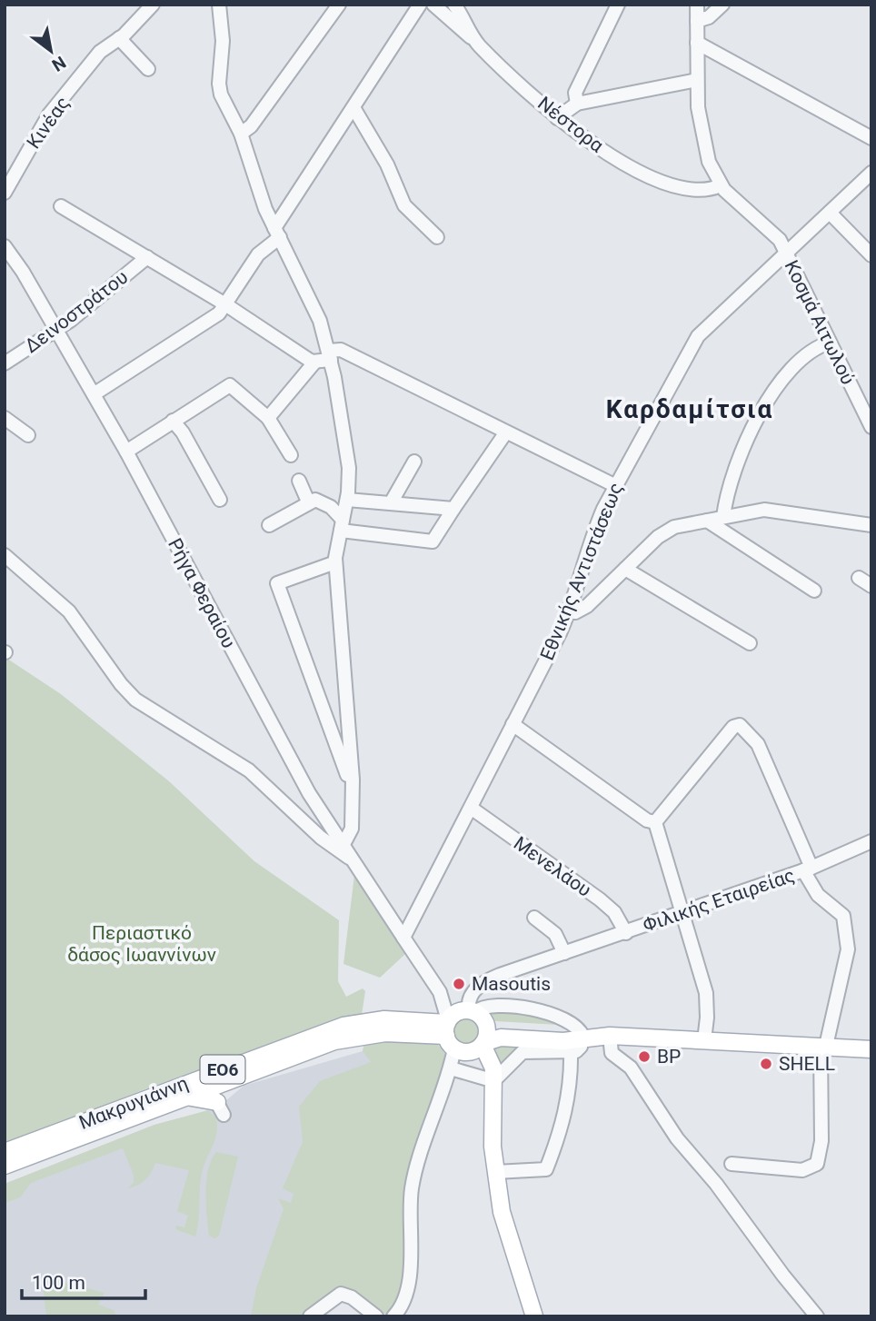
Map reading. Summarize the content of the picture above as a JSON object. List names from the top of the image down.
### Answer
{
  "streets": {
    "main road": ["ΕΟ6", "Μακρυγιάννη"],
    "street": [
      "Κινέας",
      "Νέστορα",
      "Δεινοστράτου",
      "Κοσμά Αιτωλού",
      "Εθνικής Αντιστάσεως",
      "Ρήγα Φεραίου",
      "Μενελάου",
      "Φιλικής Εταιρείας"
    ]
  },
  "crossings": [
    ["Δεινοστράτου", "Ρήγα Φεραίου"],
    ["Κοσμά Αιτωλού", "Εθνικής Αντιστάσεως"],
    ["Εθνικής Αντιστάσεως", "Ρήγα Φεραίου"],
    ["Εθνικής Αντιστάσεως", "Μενελάου"],
    ["Μενελάου", "Φιλικής Εταιρείας"],
    ["Φιλικής Εταιρείας", "ΕΟ6"],
    ["ΕΟ6", "Μακρυγιάννη"]
  ],
  "districts": ["Καρδαμίτσια"],
  "parks": ["Περιαστικό δάσος Ιωαννίνων"],
  "places": ["Masoutis", "BP", "SHELL"],
  "scale_bar": "100 m",
  "north": "bottom right"
}
